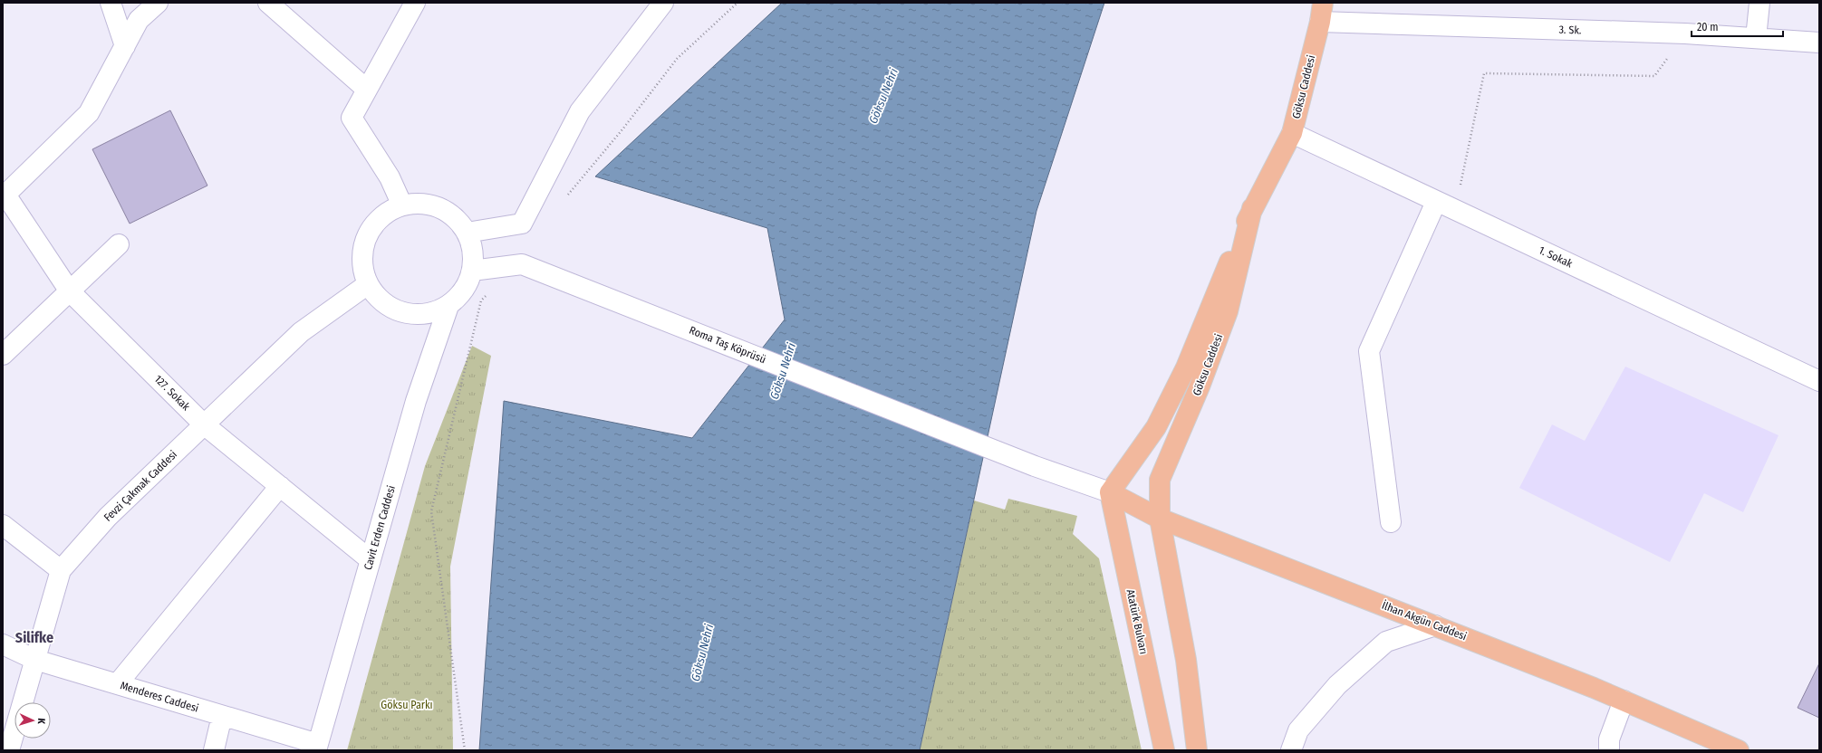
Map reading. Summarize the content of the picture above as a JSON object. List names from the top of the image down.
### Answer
{
  "streets": {
    "main road": ["Göksu Caddesi", "İlhan Akgün Caddesi", "Atatürk Bulvarı"],
    "street": [
      "3. Sk.",
      "1. Sokak",
      "Roma Taş Köprüsü",
      "127. Sokak",
      "Fevzi Çakmak Caddesi",
      "Cavit Erden Caddesi",
      "Menderes Caddesi"
    ]
  },
  "crossings": [
    ["3. Sk.", "Göksu Caddesi"],
    ["Göksu Caddesi", "1. Sokak"],
    ["Göksu Caddesi", "Roma Taş Köprüsü"],
    ["Göksu Caddesi", "İlhan Akgün Caddesi"],
    ["Göksu Caddesi", "Atatürk Bulvarı"],
    ["Roma Taş Köprüsü", "Fevzi Çakmak Caddesi"],
    ["Roma Taş Köprüsü", "Cavit Erden Caddesi"],
    ["Roma Taş Köprüsü", "İlhan Akgün Caddesi"],
    ["Roma Taş Köprüsü", "Atatürk Bulvarı"],
    ["127. Sokak", "Fevzi Çakmak Caddesi"],
    ["127. Sokak", "Cavit Erden Caddesi"],
    ["Fevzi Çakmak Caddesi", "Cavit Erden Caddesi"],
    ["Fevzi Çakmak Caddesi", "Menderes Caddesi"],
    ["Cavit Erden Caddesi", "Menderes Caddesi"],
    ["İlhan Akgün Caddesi", "Atatürk Bulvarı"]
  ],
  "districts": ["Silifke"],
  "water": ["Göksu Nehri"],
  "parks": ["Göksu Parkı"],
  "scale_bar": "20 m",
  "north": "right"
}
